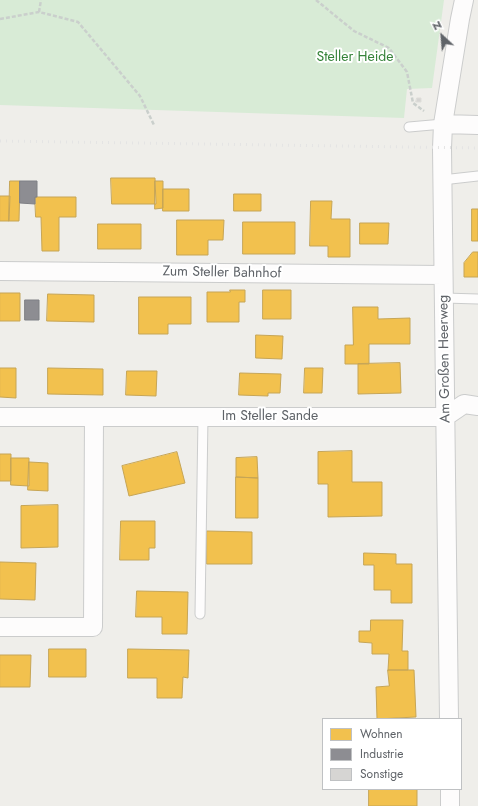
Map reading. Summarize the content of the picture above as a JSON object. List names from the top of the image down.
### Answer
{
  "streets": {
    "street": ["Zum Steller Bahnhof", "Am Großen Heerweg", "Im Steller Sande"]
  },
  "crossings": [
    ["Zum Steller Bahnhof", "Am Großen Heerweg"],
    ["Am Großen Heerweg", "Im Steller Sande"]
  ],
  "parks": ["Steller Heide"],
  "legend": ["Wohnen", "Industrie", "Sonstige"],
  "north": "top left"
}
